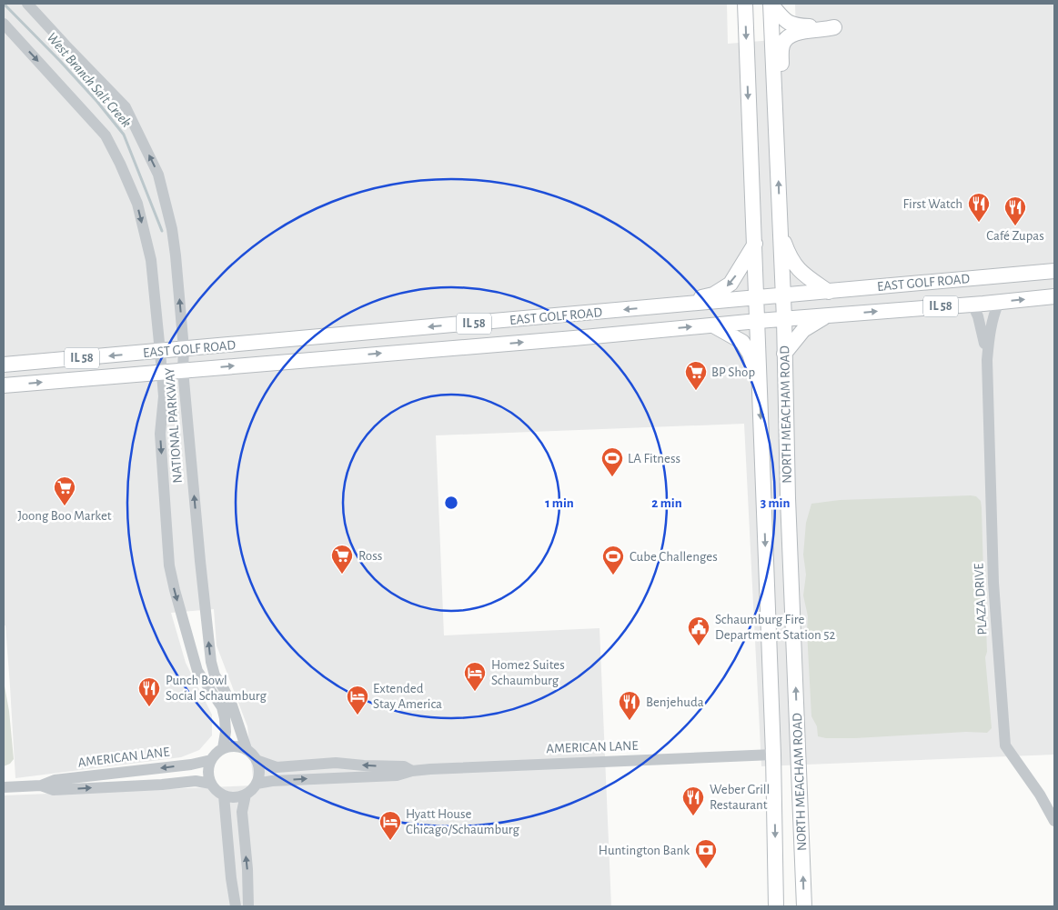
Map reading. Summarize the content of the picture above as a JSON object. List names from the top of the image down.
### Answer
{
  "streets": {
    "main road": ["EAST GOLF ROAD", "IL 58", "NORTH MEACHAM ROAD"],
    "street": ["NATIONAL PARKWAY", "PLAZA DRIVE", "AMERICAN LANE"]
  },
  "crossings": [
    ["EAST GOLF ROAD", "NORTH MEACHAM ROAD"],
    ["EAST GOLF ROAD", "NATIONAL PARKWAY"],
    ["EAST GOLF ROAD", "PLAZA DRIVE"],
    ["NORTH MEACHAM ROAD", "AMERICAN LANE"],
    ["NATIONAL PARKWAY", "AMERICAN LANE"]
  ],
  "water": ["West Branch Salt Creek"],
  "places": {
    "restaurant": [
      "First Watch",
      "Café Zupas",
      "Punch Bowl Social Schaumburg",
      "Benjehuda",
      "Weber Grill Restaurant"
    ],
    "supermarket": ["BP Shop", "Joong Boo Market", "Ross"],
    "sports": ["LA Fitness", "Cube Challenges"],
    "public building": ["Schaumburg Fire Department Station 52"],
    "hotel": ["Home2 Suites Schaumburg", "Extended Stay America", "Hyatt House Chicago/Schaumburg"],
    "bank": ["Huntington Bank"]
  },
  "rings": ["1 min", "2 min", "3 min"]
}
